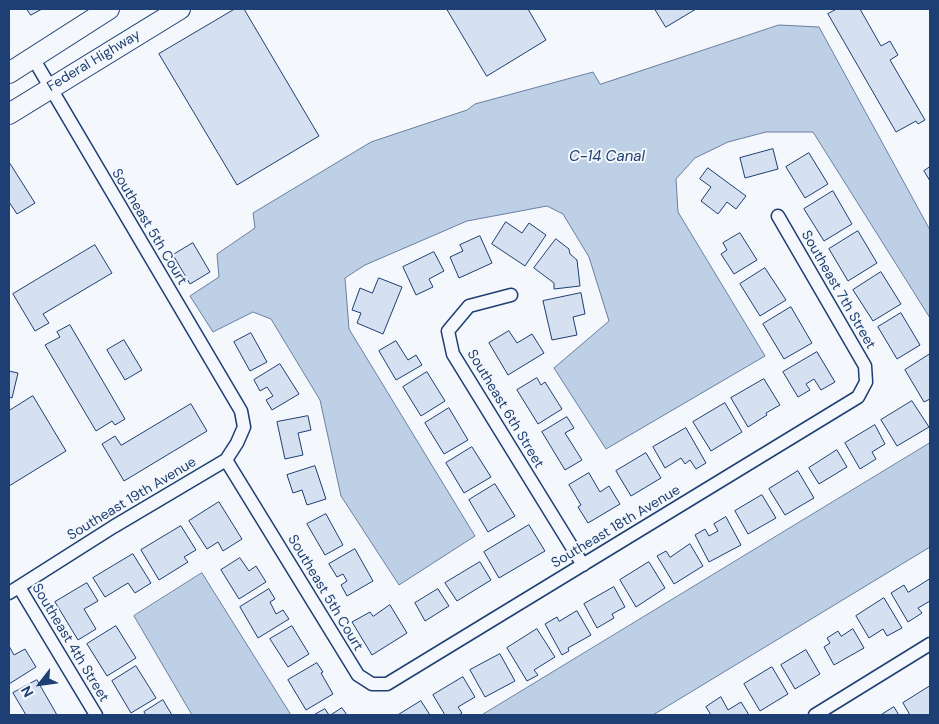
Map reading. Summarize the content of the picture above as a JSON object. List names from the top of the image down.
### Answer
{
  "streets": {
    "main road": ["Federal Highway"],
    "street": [
      "Southeast 5th Court",
      "Southeast 7th Street",
      "Southeast 6th Street",
      "Southeast 19th Avenue",
      "Southeast 18th Avenue",
      "Southeast 4th Street"
    ]
  },
  "crossings": [
    ["Federal Highway", "Southeast 5th Court"],
    ["Southeast 5th Court", "Southeast 19th Avenue"],
    ["Southeast 5th Court", "Southeast 18th Avenue"],
    ["Southeast 7th Street", "Southeast 18th Avenue"],
    ["Southeast 6th Street", "Southeast 18th Avenue"],
    ["Southeast 19th Avenue", "Southeast 4th Street"]
  ],
  "water": ["C-14 Canal"],
  "north": "bottom left"
}
